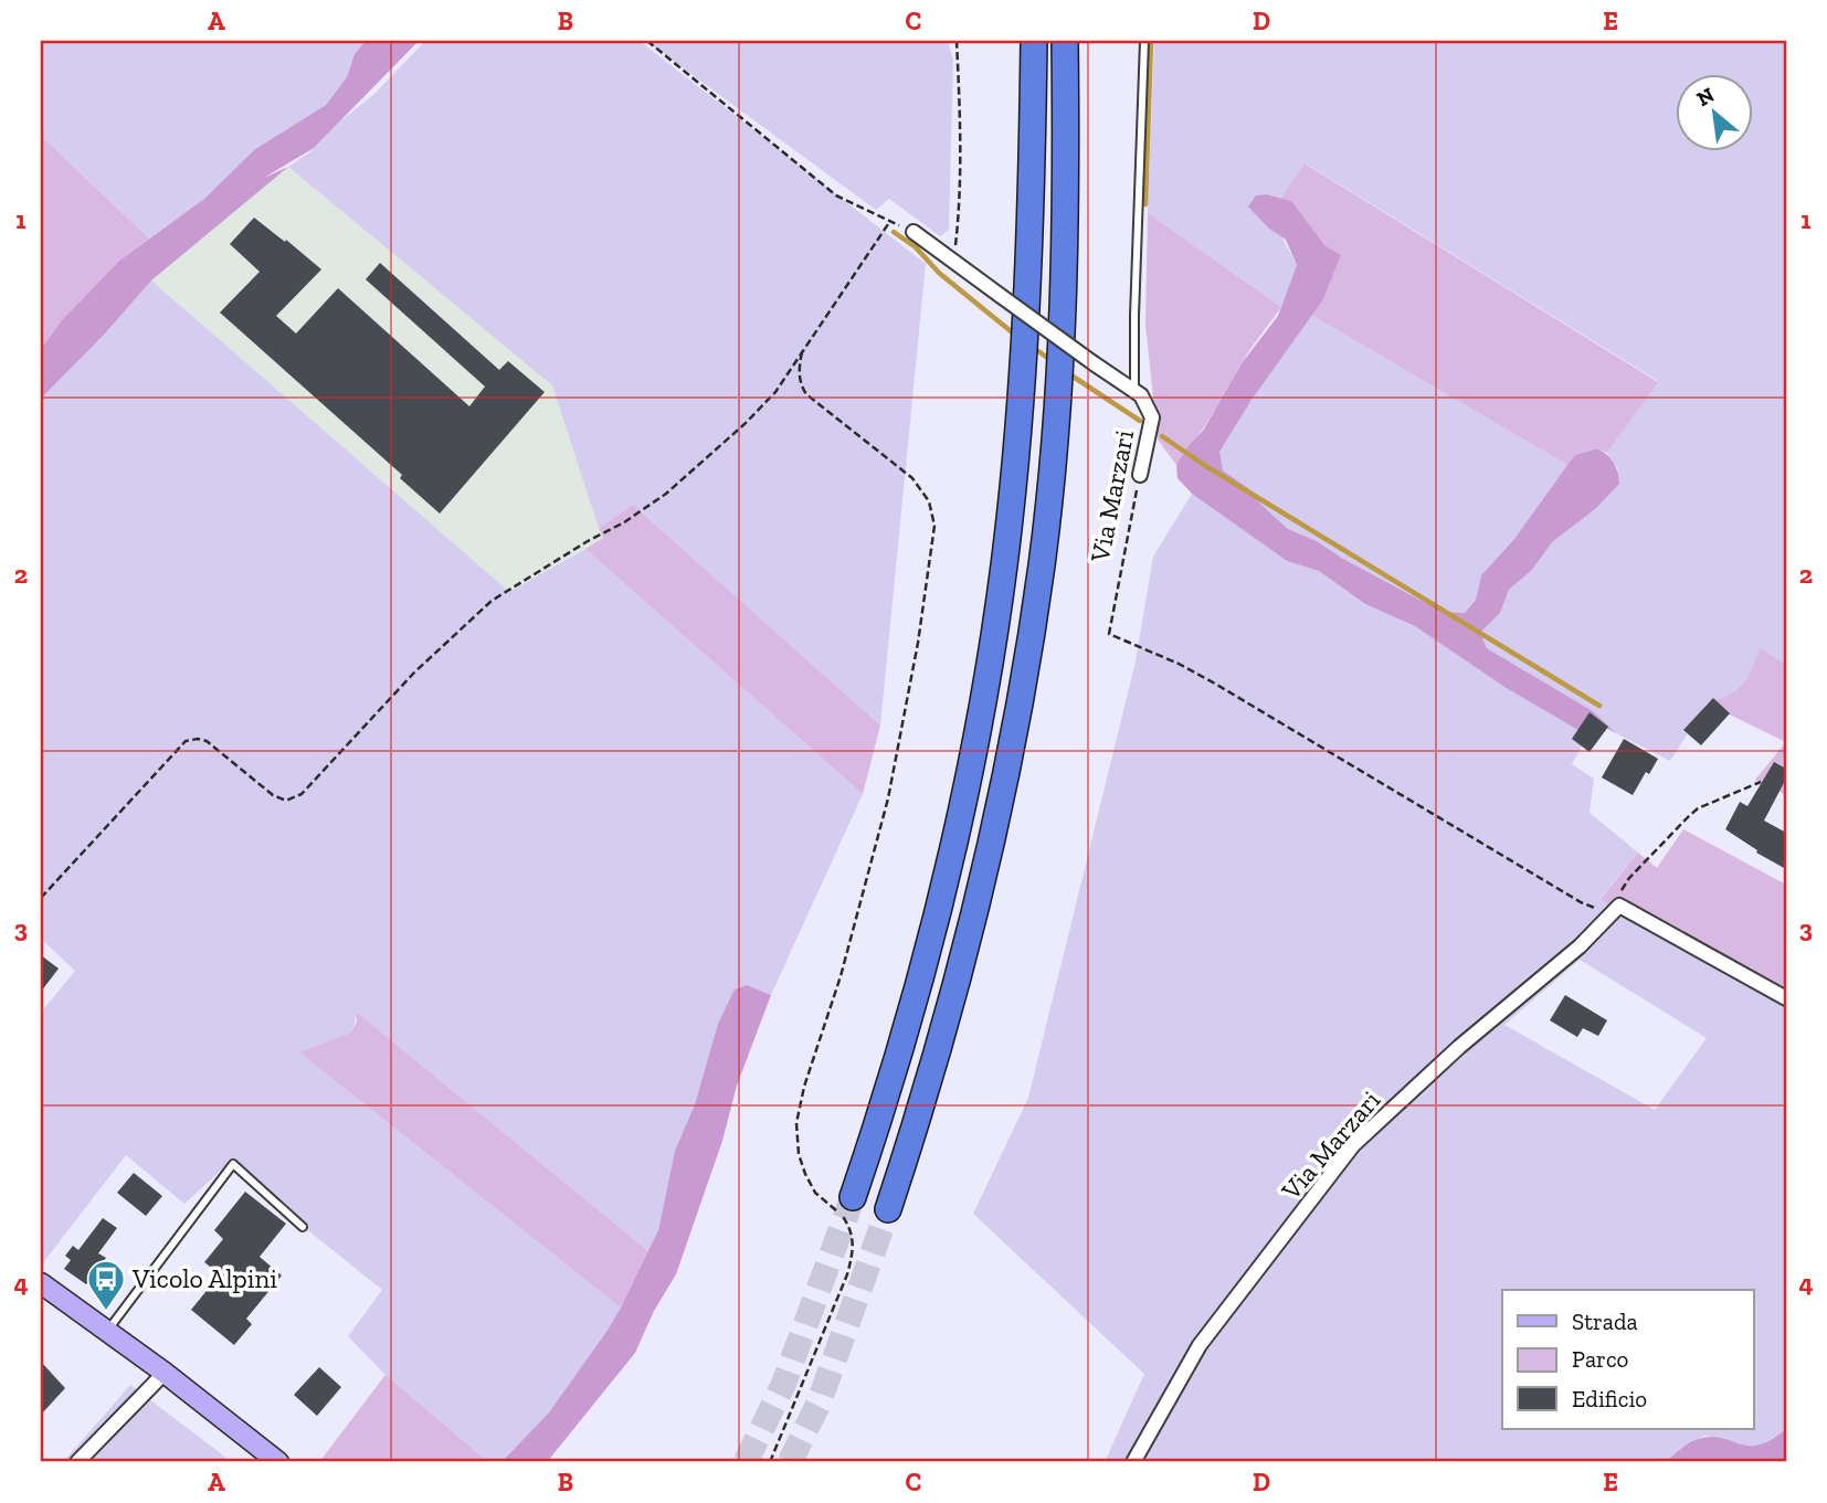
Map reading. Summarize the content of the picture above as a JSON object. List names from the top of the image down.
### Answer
{
  "streets": {
    "street": ["Via Marzari"]
  },
  "places": {
    "bus stop": ["Vicolo Alpini"]
  },
  "legend": ["Strada", "Parco", "Edificio"],
  "north": "top left",
  "grid": {
    "columns": [
      "A",
      "B",
      "C",
      "D",
      "E"
    ],
    "rows": [
      "1",
      "2",
      "3",
      "4"
    ]
  }
}
